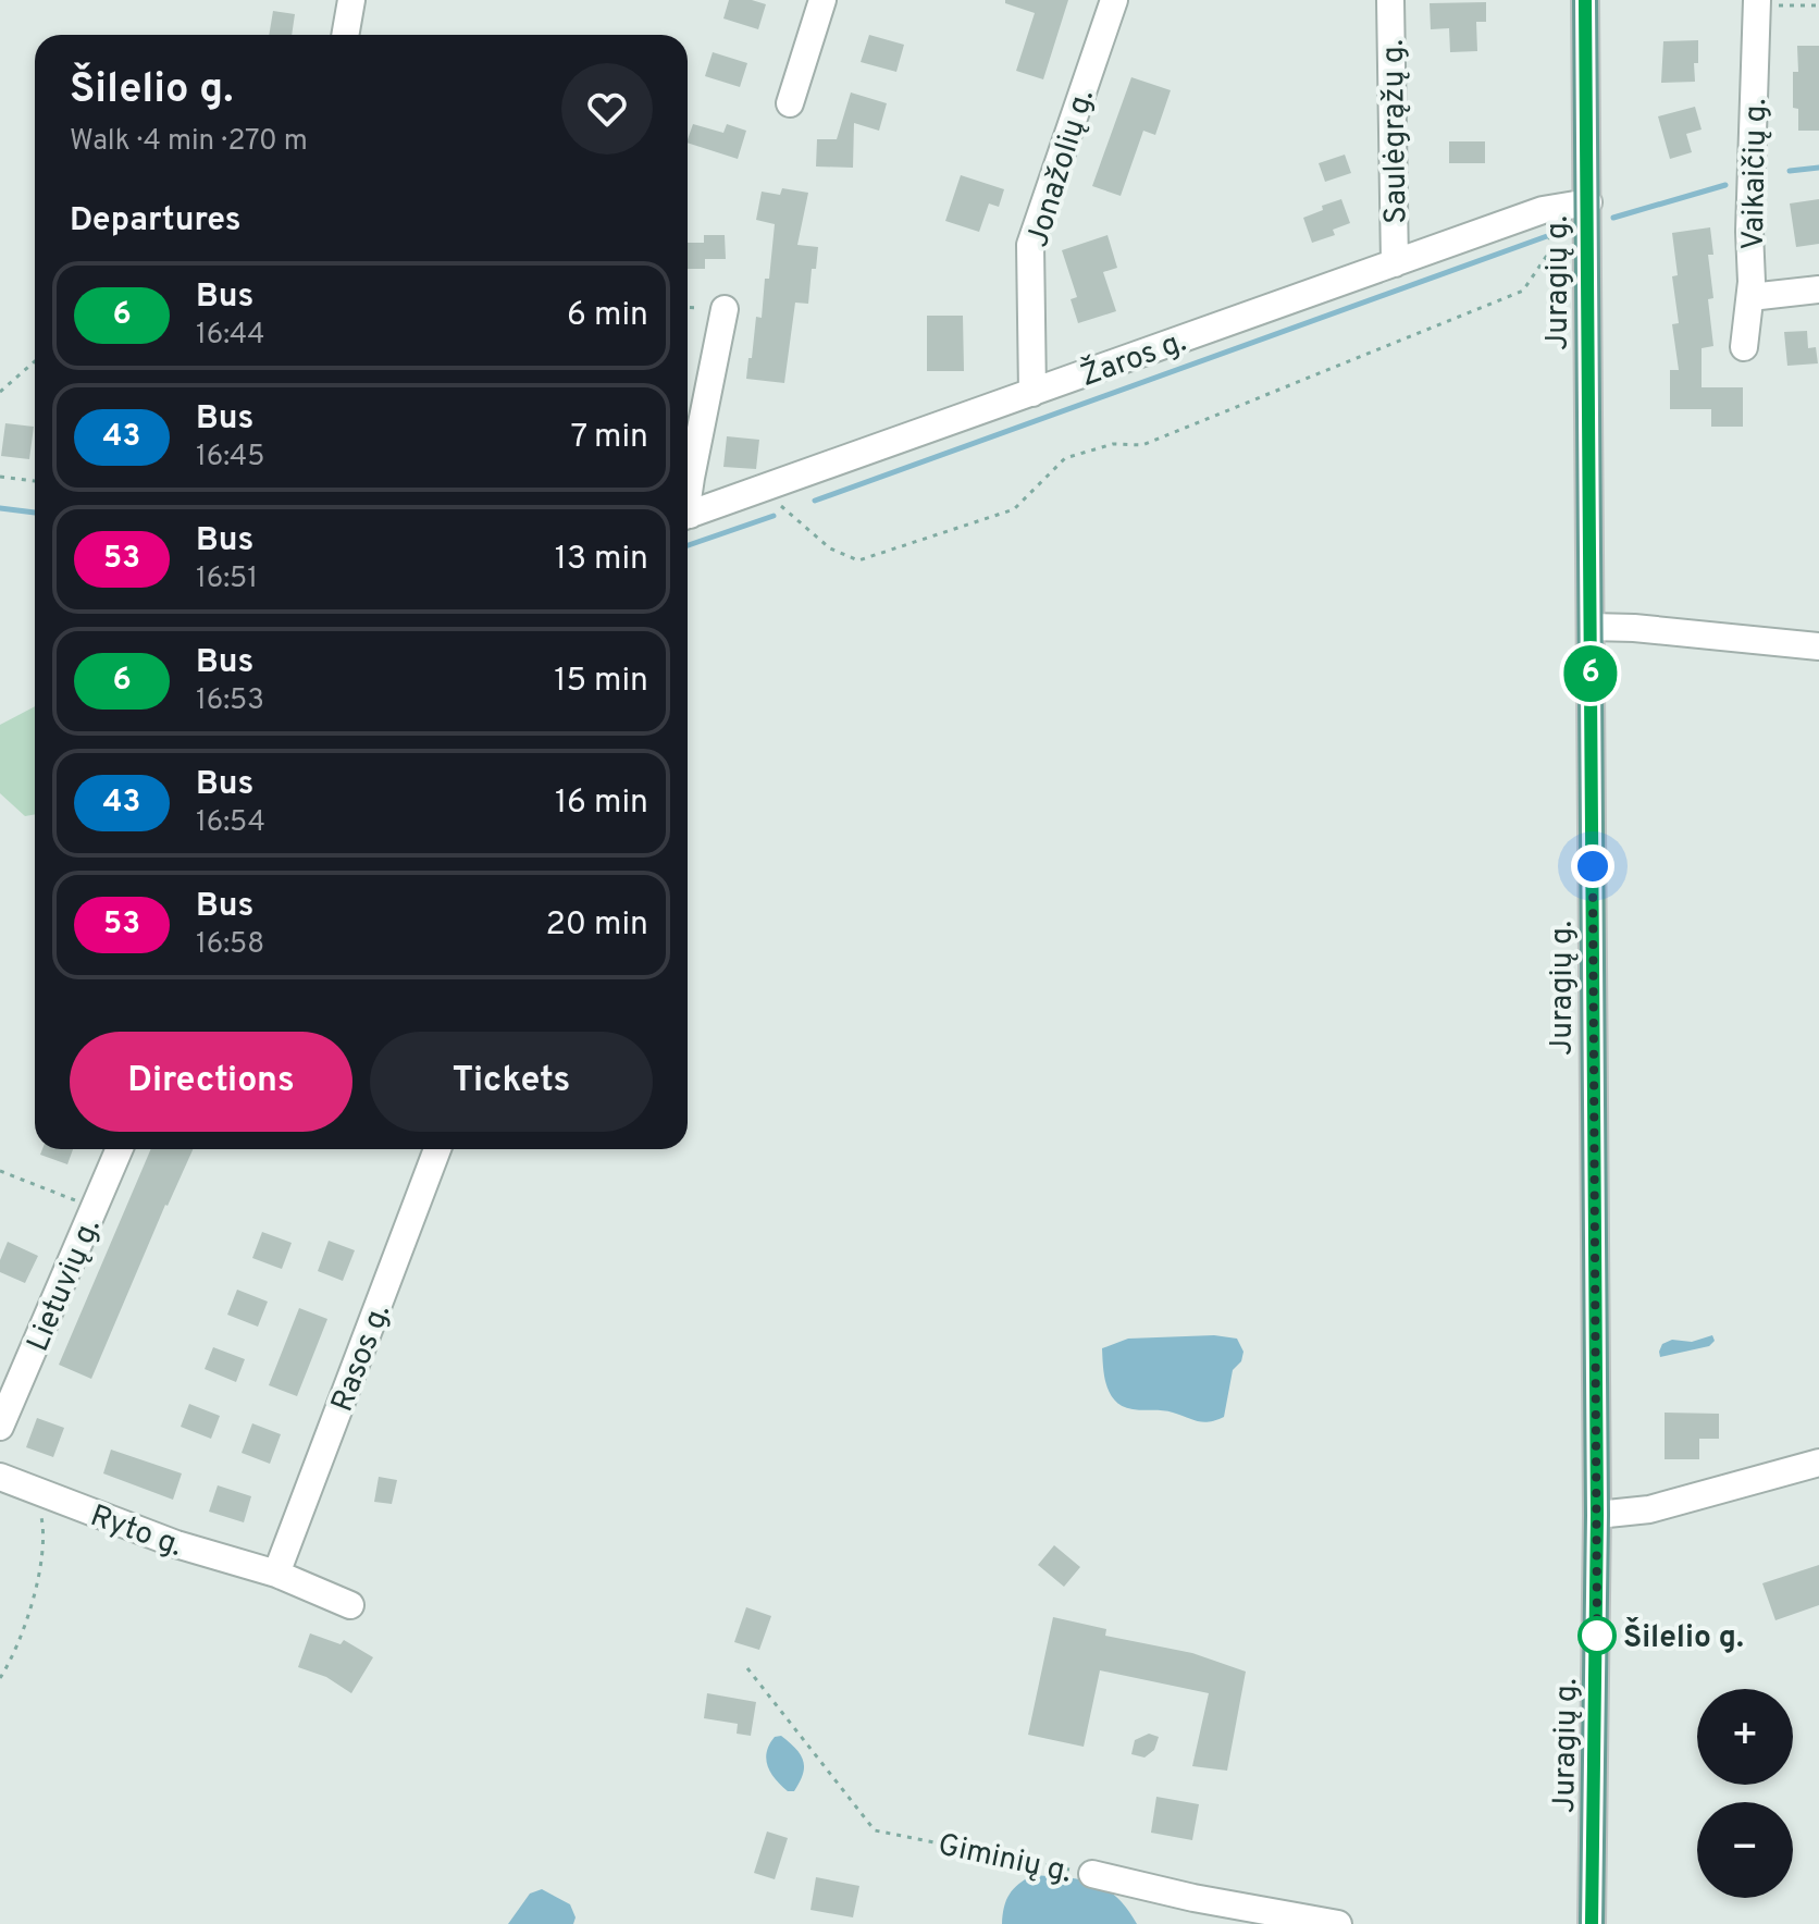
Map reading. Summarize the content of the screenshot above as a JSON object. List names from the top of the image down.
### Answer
{
  "streets": {
    "main road": ["Juragių g."],
    "street": [
      "Saulėgrąžų g.",
      "Jonažolių g.",
      "Vaikaičių g.",
      "Žaros g.",
      "Lietuvių g.",
      "Rasos g.",
      "Ryto g.",
      "Giminių g."
    ]
  },
  "crossings": [
    ["Saulėgrąžų g.", "Žaros g."],
    ["Jonažolių g.", "Žaros g."],
    ["Juragių g.", "Žaros g."],
    ["Rasos g.", "Ryto g."]
  ],
  "places": ["Šilelio g."],
  "lines": ["bus line 6"],
  "page": {
    "on_map": "6",
    "heading": [
      ["Šilelio g.", "Walk · 4 min · 270 m"],
      "Departures"
    ],
    "list": [
      {
        "mark": "6",
        "name": "Bus",
        "note": "16:44",
        "value": "6 min"
      },
      {
        "mark": "43",
        "name": "Bus",
        "note": "16:45",
        "value": "7 min"
      },
      {
        "mark": "53",
        "name": "Bus",
        "note": "16:51",
        "value": "13 min"
      },
      {
        "mark": "6",
        "name": "Bus",
        "note": "16:53",
        "value": "15 min"
      },
      {
        "mark": "43",
        "name": "Bus",
        "note": "16:54",
        "value": "16 min"
      },
      {
        "mark": "53",
        "name": "Bus",
        "note": "16:58",
        "value": "20 min"
      }
    ],
    "buttons": ["Directions", "Tickets"],
    "map_buttons": ["+", "−"]
  }
}
